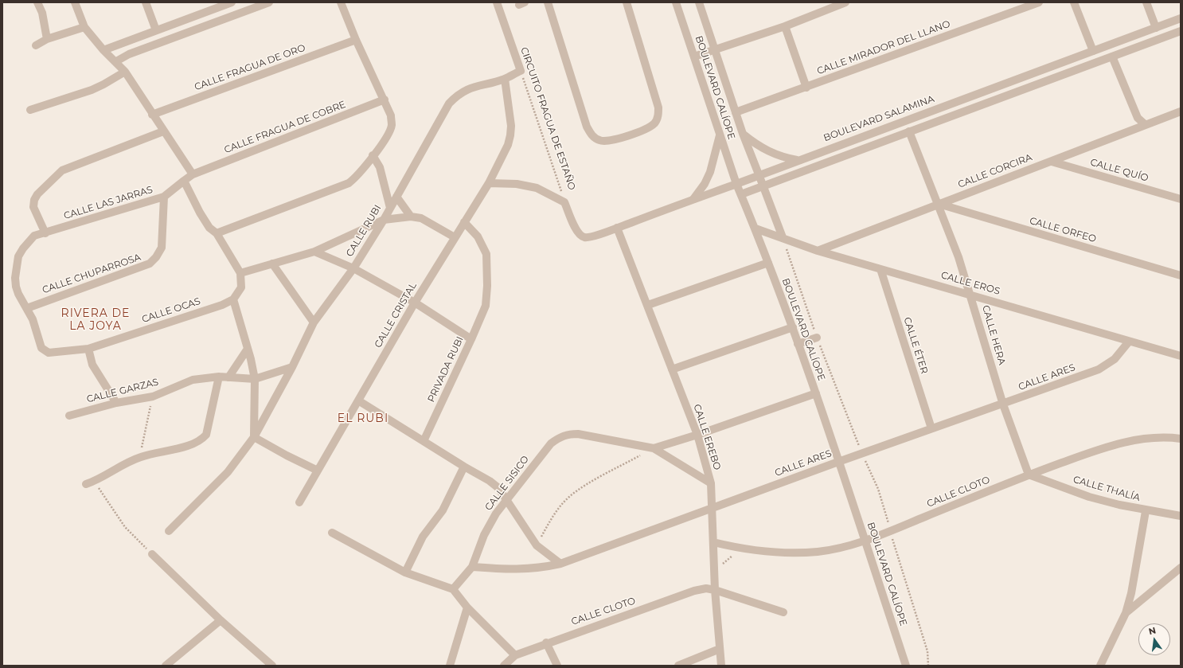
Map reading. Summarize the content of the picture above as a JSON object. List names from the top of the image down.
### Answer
{
  "streets": {
    "street": [
      "CALLE MIRADOR DEL LLANO",
      "CALLE FRAGUA DE ORO",
      "BOULEVARD CALÍOPE",
      "CIRCUITO FRAGUA DE ESTAÑO",
      "BOULEVARD SALAMINA",
      "CALLE FRAGUA DE COBRE",
      "CALLE QUÍO",
      "CALLE CORCIRA",
      "CALLE LAS JARRAS",
      "CALLE ORFEO",
      "CALLE RUBI",
      "CALLE CHUPARROSA",
      "CALLE EROS",
      "CALLE OCAS",
      "CALLE CRISTAL",
      "CALLE HERA",
      "CALLE ÉTER",
      "PRIVADA RUBI",
      "CALLE ARES",
      "CALLE GARZAS",
      "CALLE EREBO",
      "CALLE SISICO",
      "CALLE THALÍA",
      "CALLE CLOTO"
    ]
  },
  "crossings": [
    ["CALLE MIRADOR DEL LLANO", "BOULEVARD CALÍOPE"],
    ["BOULEVARD CALÍOPE", "BOULEVARD SALAMINA"],
    ["BOULEVARD CALÍOPE", "CALLE EROS"],
    ["BOULEVARD CALÍOPE", "CALLE ARES"],
    ["BOULEVARD CALÍOPE", "CALLE CLOTO"],
    ["CIRCUITO FRAGUA DE ESTAÑO", "BOULEVARD SALAMINA"],
    ["CIRCUITO FRAGUA DE ESTAÑO", "CALLE RUBI"],
    ["BOULEVARD SALAMINA", "CALLE EREBO"],
    ["CALLE FRAGUA DE COBRE", "CALLE LAS JARRAS"],
    ["CALLE QUÍO", "CALLE CORCIRA"],
    ["CALLE CORCIRA", "CALLE ORFEO"],
    ["CALLE CORCIRA", "CALLE EROS"],
    ["CALLE CORCIRA", "CALLE HERA"],
    ["CALLE LAS JARRAS", "CALLE CHUPARROSA"],
    ["CALLE LAS JARRAS", "CALLE OCAS"],
    ["CALLE ORFEO", "CALLE HERA"],
    ["CALLE RUBI", "CALLE CRISTAL"],
    ["CALLE RUBI", "CALLE GARZAS"],
    ["CALLE CHUPARROSA", "CALLE OCAS"],
    ["CALLE EROS", "CALLE HERA"],
    ["CALLE EROS", "CALLE ÉTER"],
    ["CALLE EROS", "CALLE ARES"],
    ["CALLE CRISTAL", "PRIVADA RUBI"],
    ["CALLE HERA", "CALLE ARES"],
    ["CALLE HERA", "CALLE THALÍA"],
    ["CALLE HERA", "CALLE CLOTO"],
    ["CALLE ÉTER", "CALLE ARES"],
    ["CALLE ARES", "CALLE EREBO"],
    ["CALLE ARES", "CALLE SISICO"],
    ["CALLE EREBO", "CALLE CLOTO"],
    ["CALLE THALÍA", "CALLE CLOTO"]
  ],
  "districts": ["RIVERA DE LA JOYA", "EL RUBI"],
  "north": "top"
}
